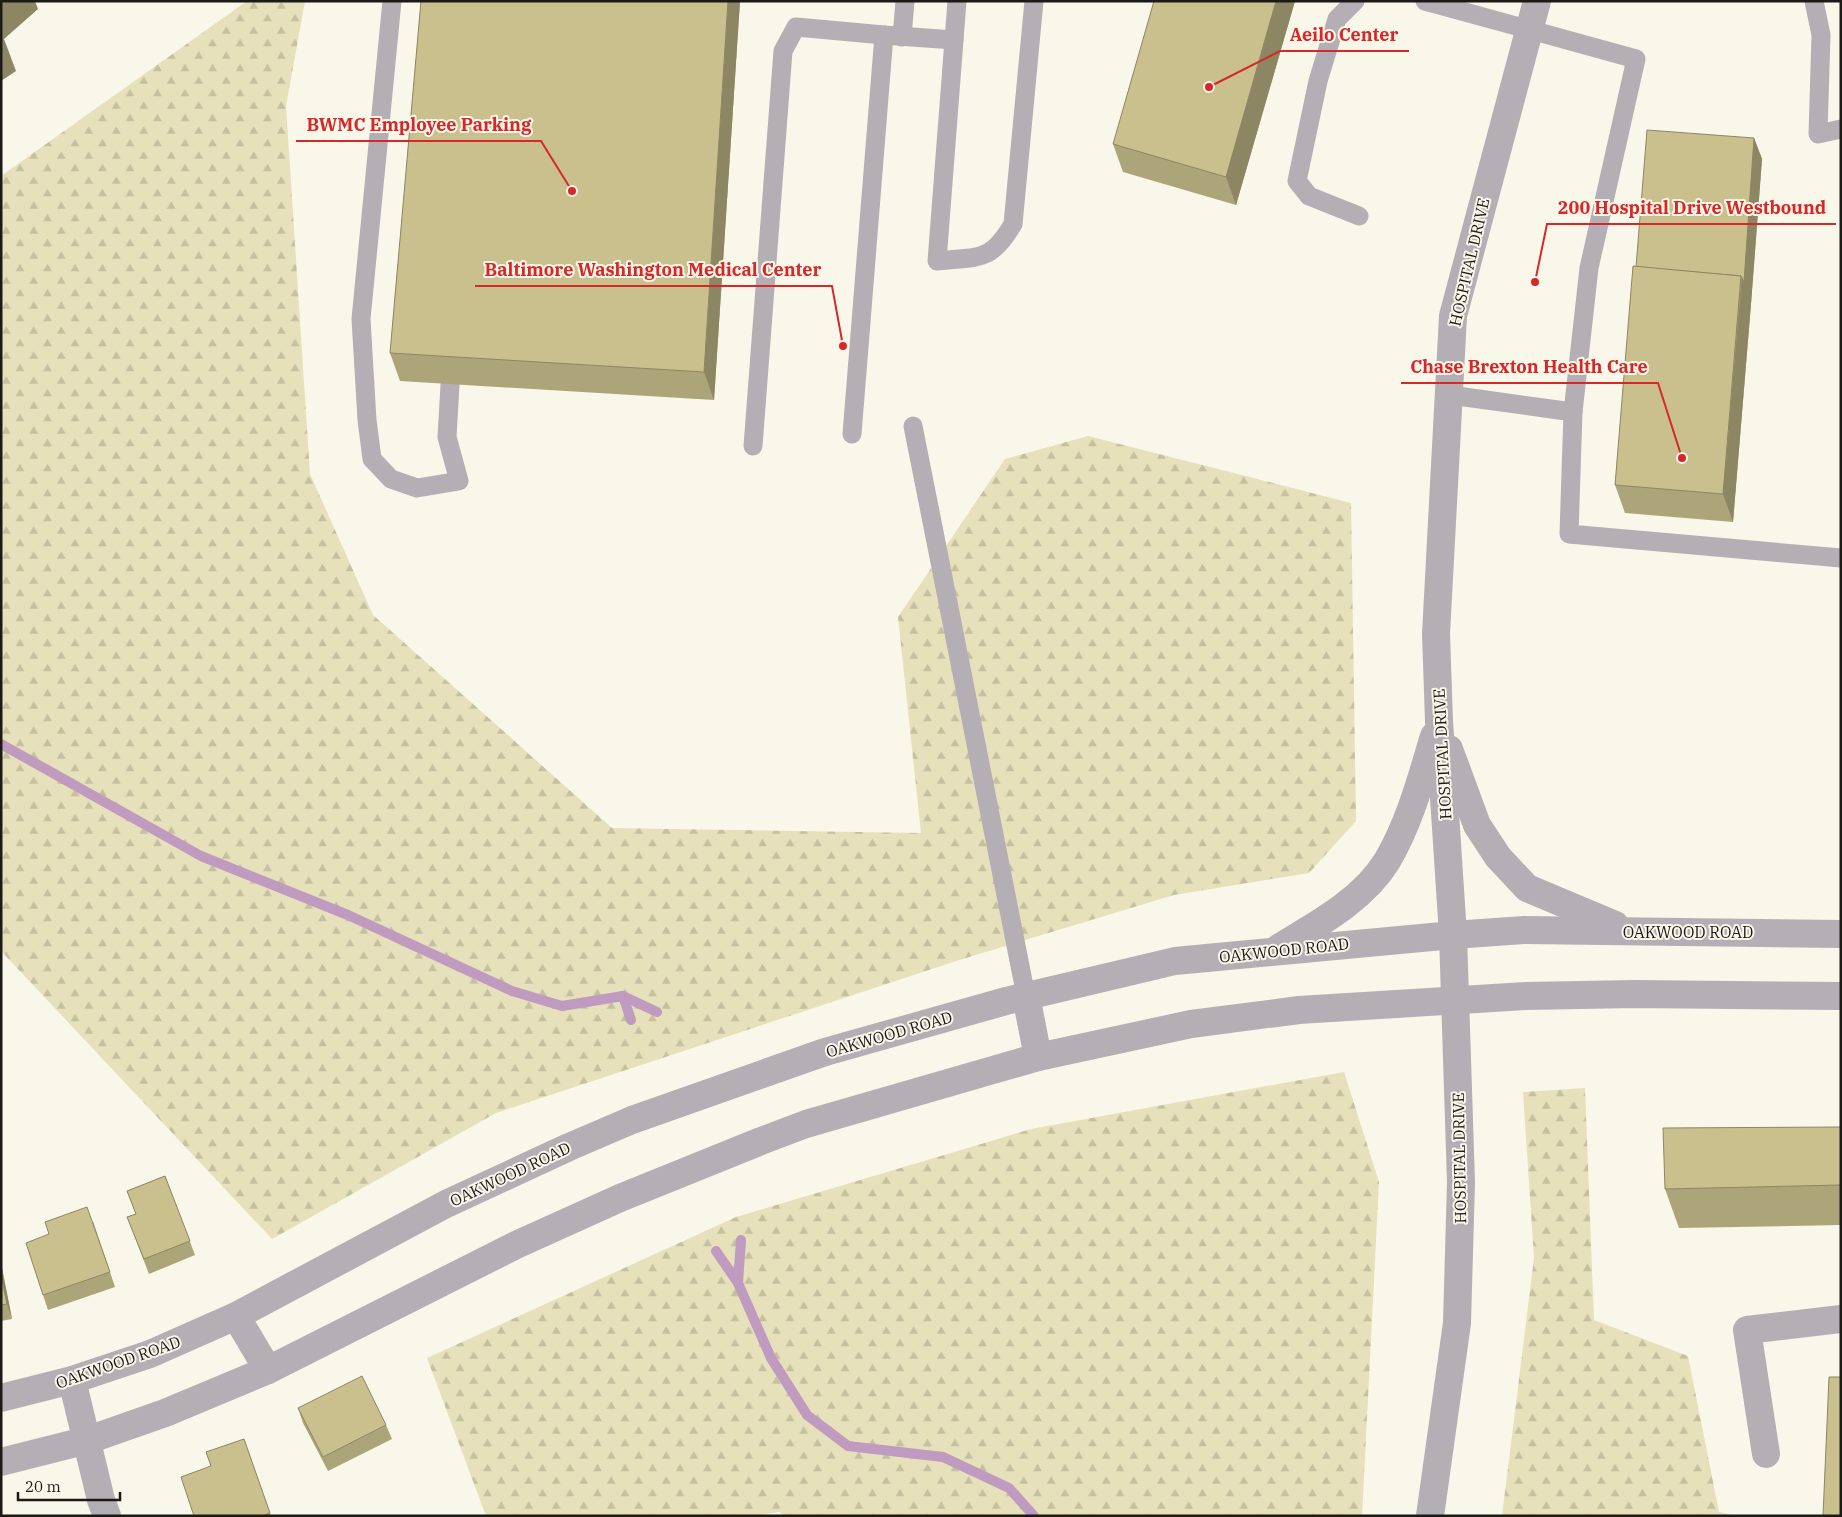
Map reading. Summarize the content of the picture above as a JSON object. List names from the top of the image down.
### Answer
{
  "streets": {
    "street": ["HOSPITAL DRIVE", "OAKWOOD ROAD"]
  },
  "crossings": [
    ["HOSPITAL DRIVE", "OAKWOOD ROAD"]
  ],
  "places": [
    "Aeilo Center",
    "BWMC Employee Parking",
    "200 Hospital Drive Westbound",
    "Baltimore Washington Medical Center",
    "Chase Brexton Health Care"
  ],
  "scale_bar": "20 m"
}
